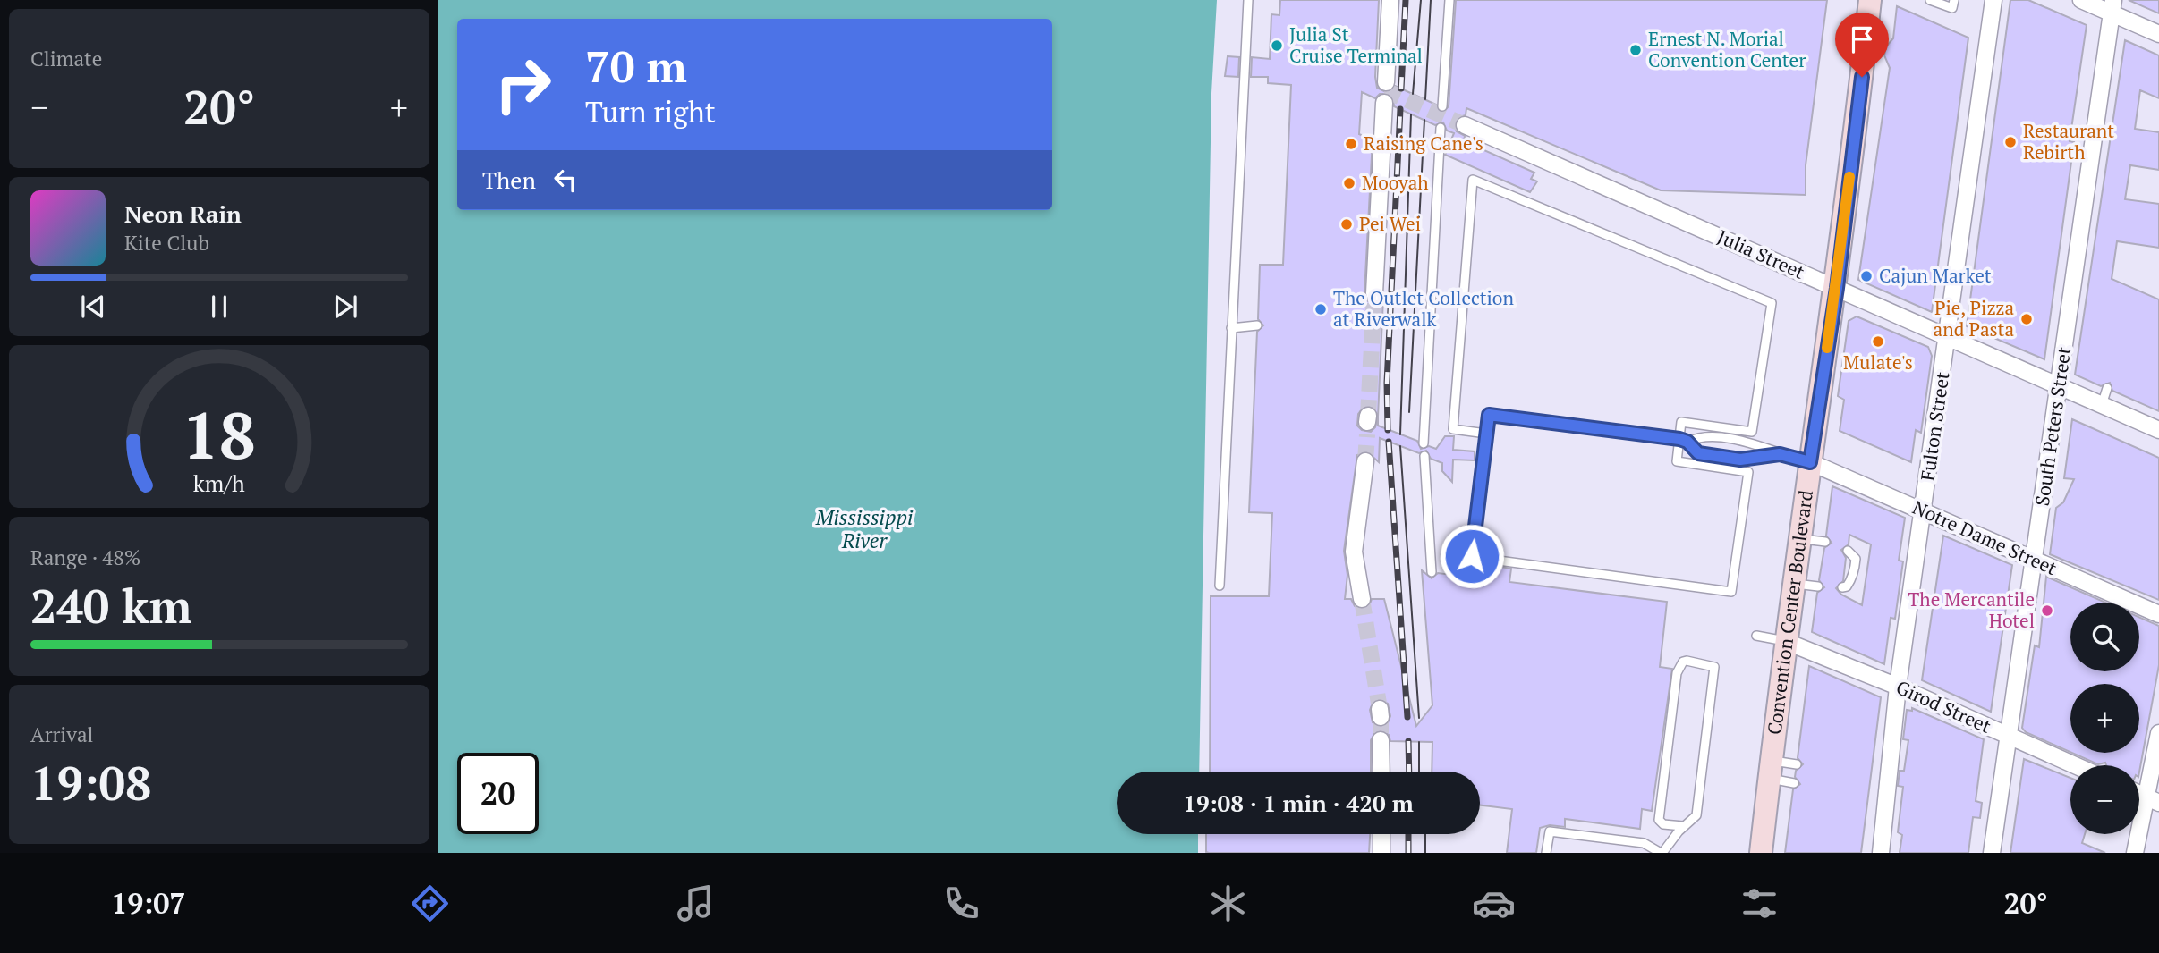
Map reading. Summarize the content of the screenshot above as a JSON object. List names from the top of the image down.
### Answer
{
  "streets": {
    "street": [
      "Julia Street",
      "Fulton Street",
      "South Peters Street",
      "Notre Dame Street",
      "Convention Center Boulevard",
      "Girod Street"
    ]
  },
  "crossings": [
    ["Julia Street", "Fulton Street"],
    ["Julia Street", "South Peters Street"],
    ["Julia Street", "Convention Center Boulevard"],
    ["Fulton Street", "Notre Dame Street"],
    ["Fulton Street", "Girod Street"],
    ["South Peters Street", "Notre Dame Street"],
    ["South Peters Street", "Girod Street"],
    ["Notre Dame Street", "Convention Center Boulevard"],
    ["Convention Center Boulevard", "Girod Street"]
  ],
  "water": ["Mississippi River"],
  "places": [
    "Julia St Cruise Terminal",
    "Ernest N. Morial Convention Center",
    "Restaurant Rebirth",
    "Raising Cane's",
    "Mooyah",
    "Pei Wei",
    "Cajun Market",
    "The Outlet Collection at Riverwalk",
    "Pie, Pizza and Pasta",
    "Mulate's",
    "The Mercantile Hotel"
  ],
  "page": {
    "tile": [
      "Climate",
      ["Range · 48%", "240 km"],
      ["Arrival", "19:08"]
    ],
    "turn": ["70 m", "Turn right"],
    "heat": ["−", "20°", "+"],
    "then": "Then",
    "song": ["Neon Rain", "Kite Club"],
    "map_buttons": ["+", "−"],
    "limit": "20",
    "trip": "19:08 · 1 min · 420 m",
    "tabs": ["19:07", "20°"],
    "gauge": ["18", "km/h"]
  }
}
